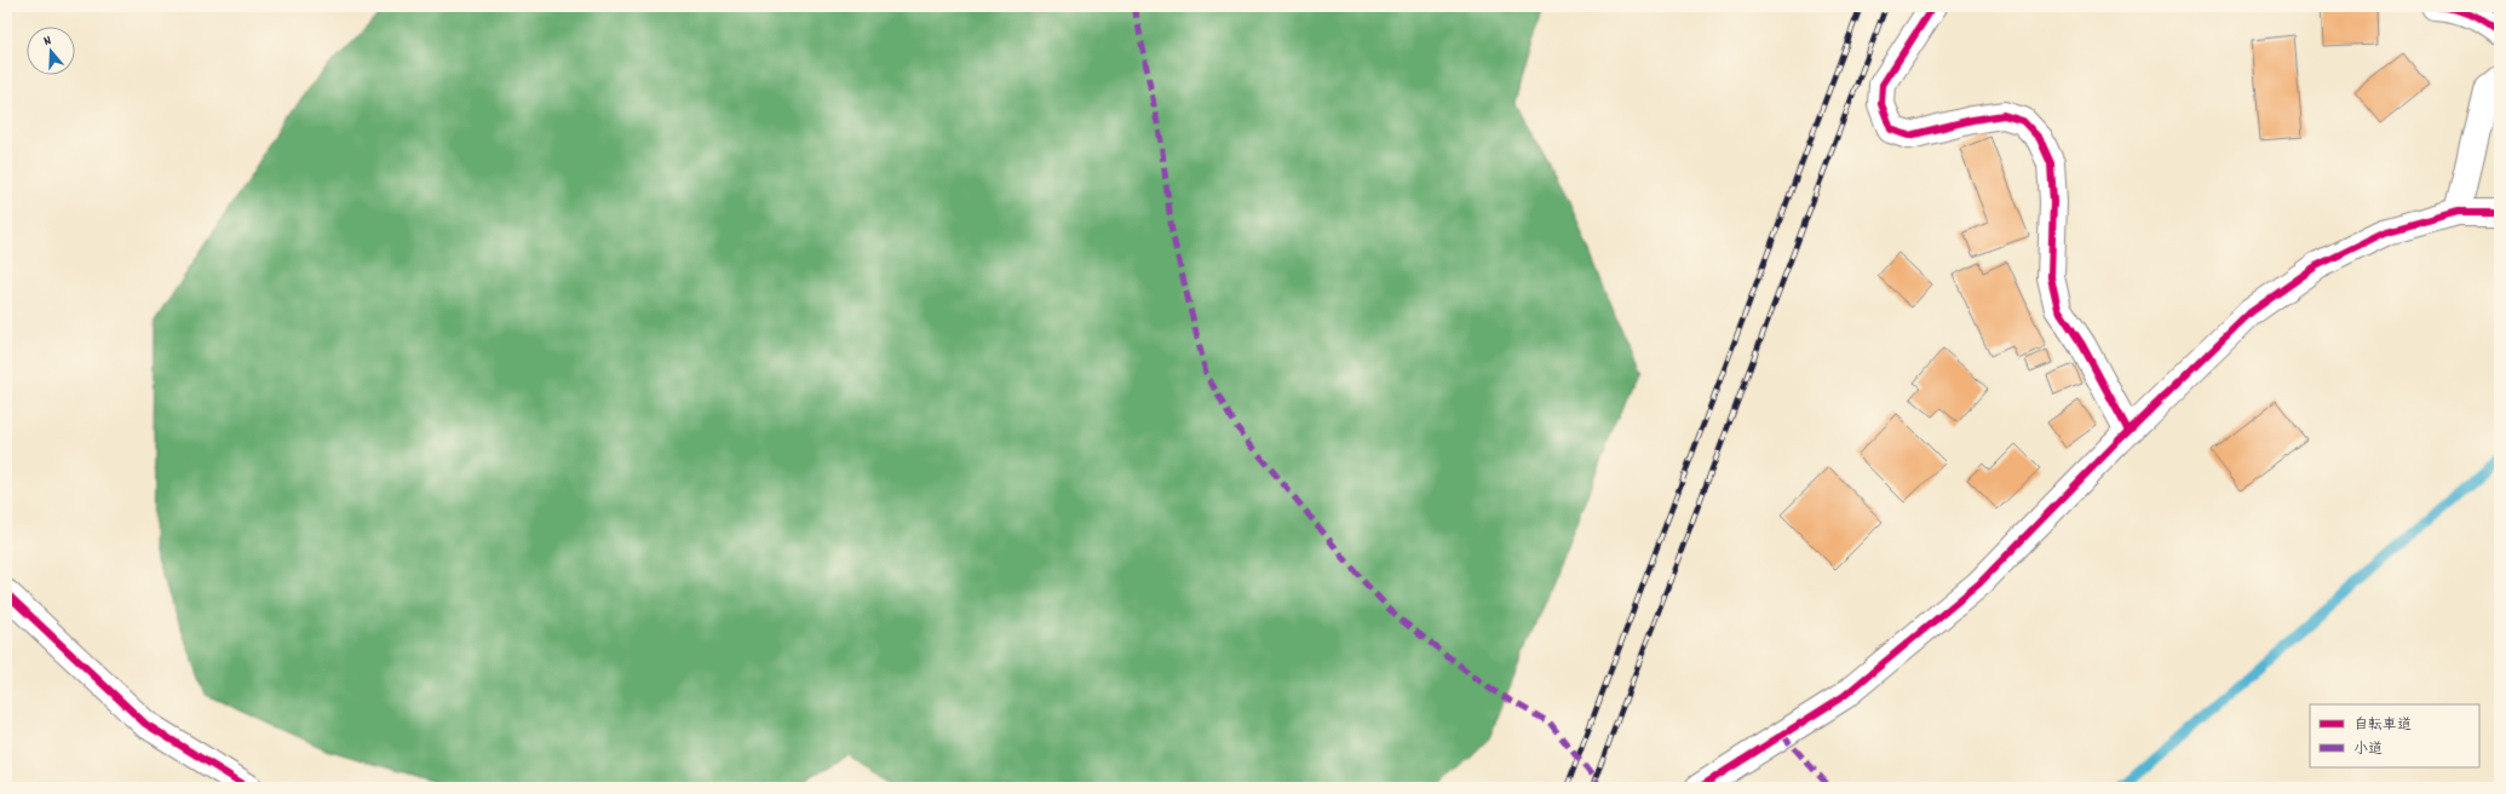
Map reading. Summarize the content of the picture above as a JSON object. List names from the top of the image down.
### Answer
{
  "legend": ["自転車道", "小道"],
  "north": "top"
}
